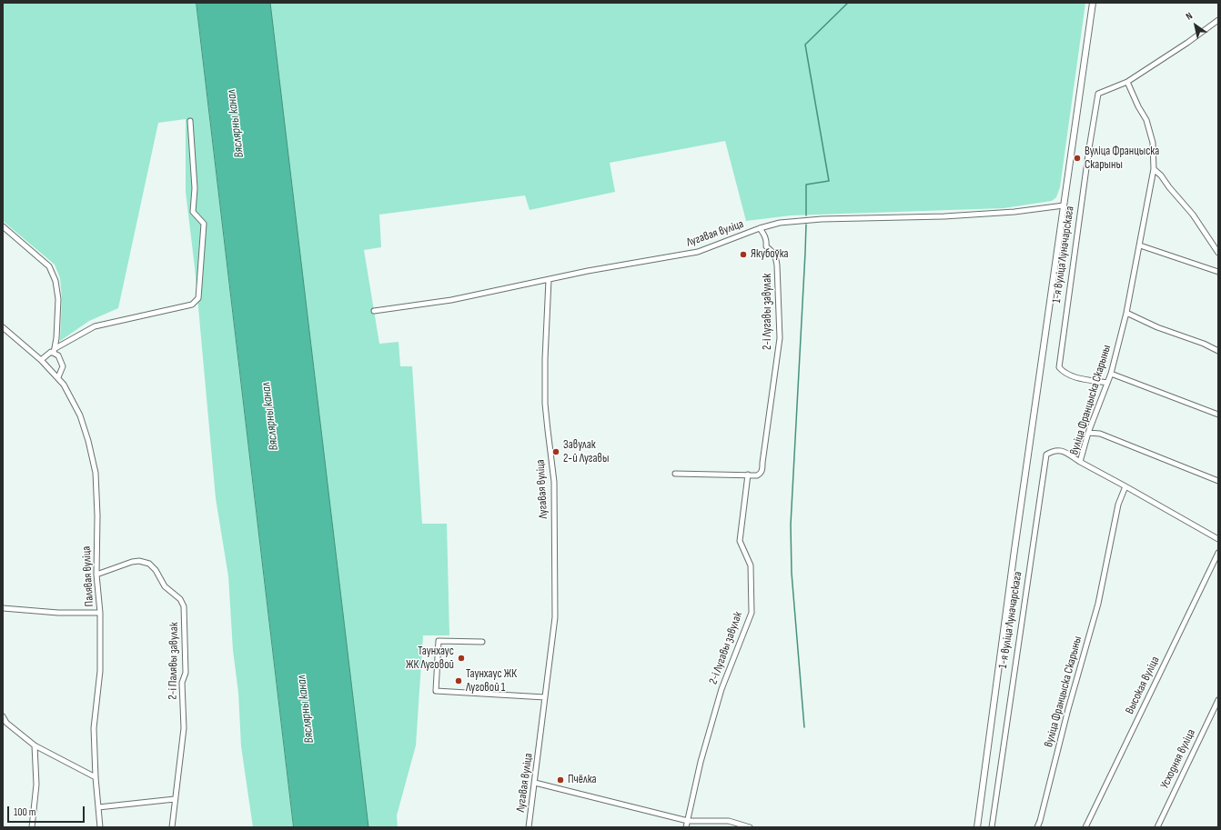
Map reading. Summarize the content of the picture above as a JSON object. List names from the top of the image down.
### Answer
{
  "streets": {
    "street": [
      "Лугавая вуліца",
      "1-я вуліца Луначарскага",
      "2-і Лугавы завулак",
      "вуліца Францыска Скарыны",
      "Палявая вуліца",
      "2-і Палявы завулак",
      "Высокая вуліца",
      "Усходняя вуліца"
    ]
  },
  "crossings": [
    ["Лугавая вуліца", "2-і Лугавы завулак"],
    ["1-я вуліца Луначарскага", "вуліца Францыска Скарыны"],
    ["Палявая вуліца", "2-і Палявы завулак"]
  ],
  "water": ["Вяслярны канал"],
  "places": [
    "Вуліца Францыска Скарыны",
    "Якубоўка",
    "Завулак 2-й Лугавы",
    "Таунхаус ЖК Луговой",
    "Таунхаус ЖК Луговой 1",
    "Пчёлка"
  ],
  "scale_bar": "100 m",
  "north": "top left"
}
